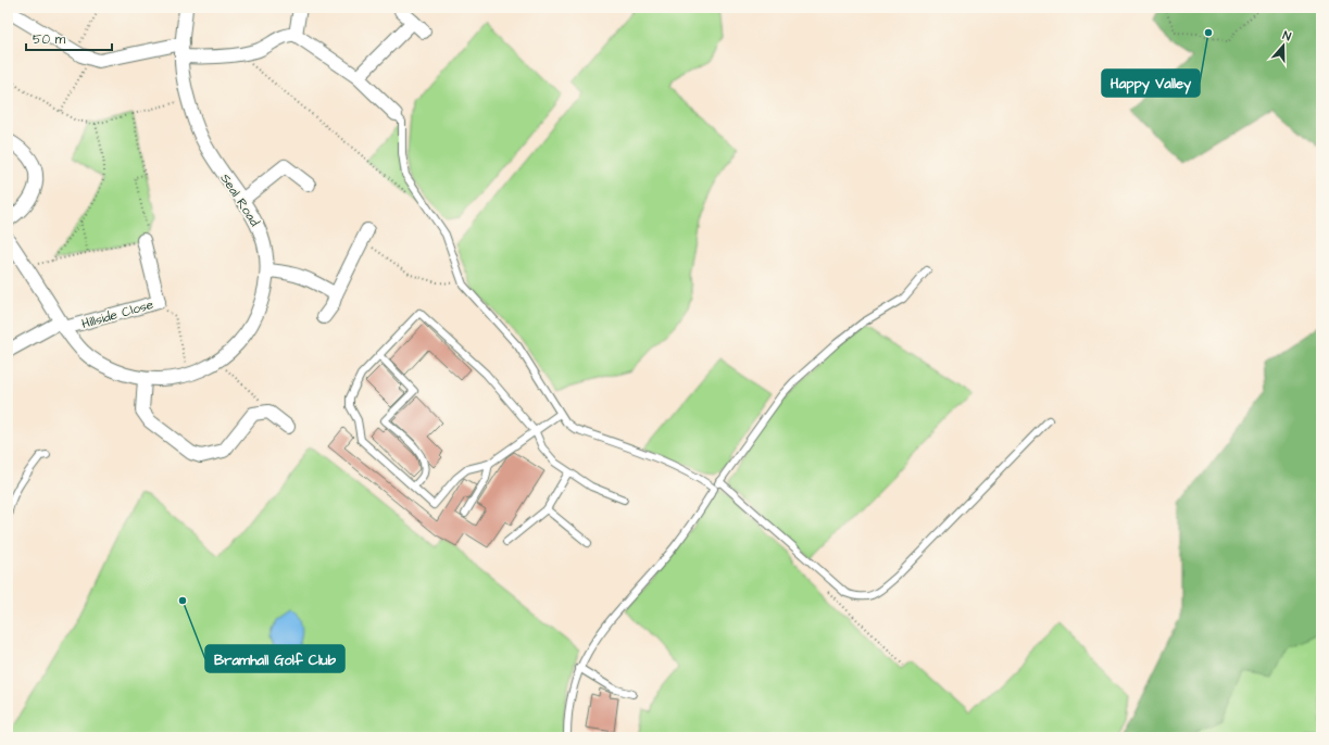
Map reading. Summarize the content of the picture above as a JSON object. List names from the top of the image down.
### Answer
{
  "streets": {
    "street": ["Seal Road", "Hillside Close"]
  },
  "crossings": [
    ["Seal Road", "Hillside Close"]
  ],
  "places": ["Happy Valley", "Bramhall Golf Club"],
  "scale_bar": "50 m",
  "north": "top"
}
